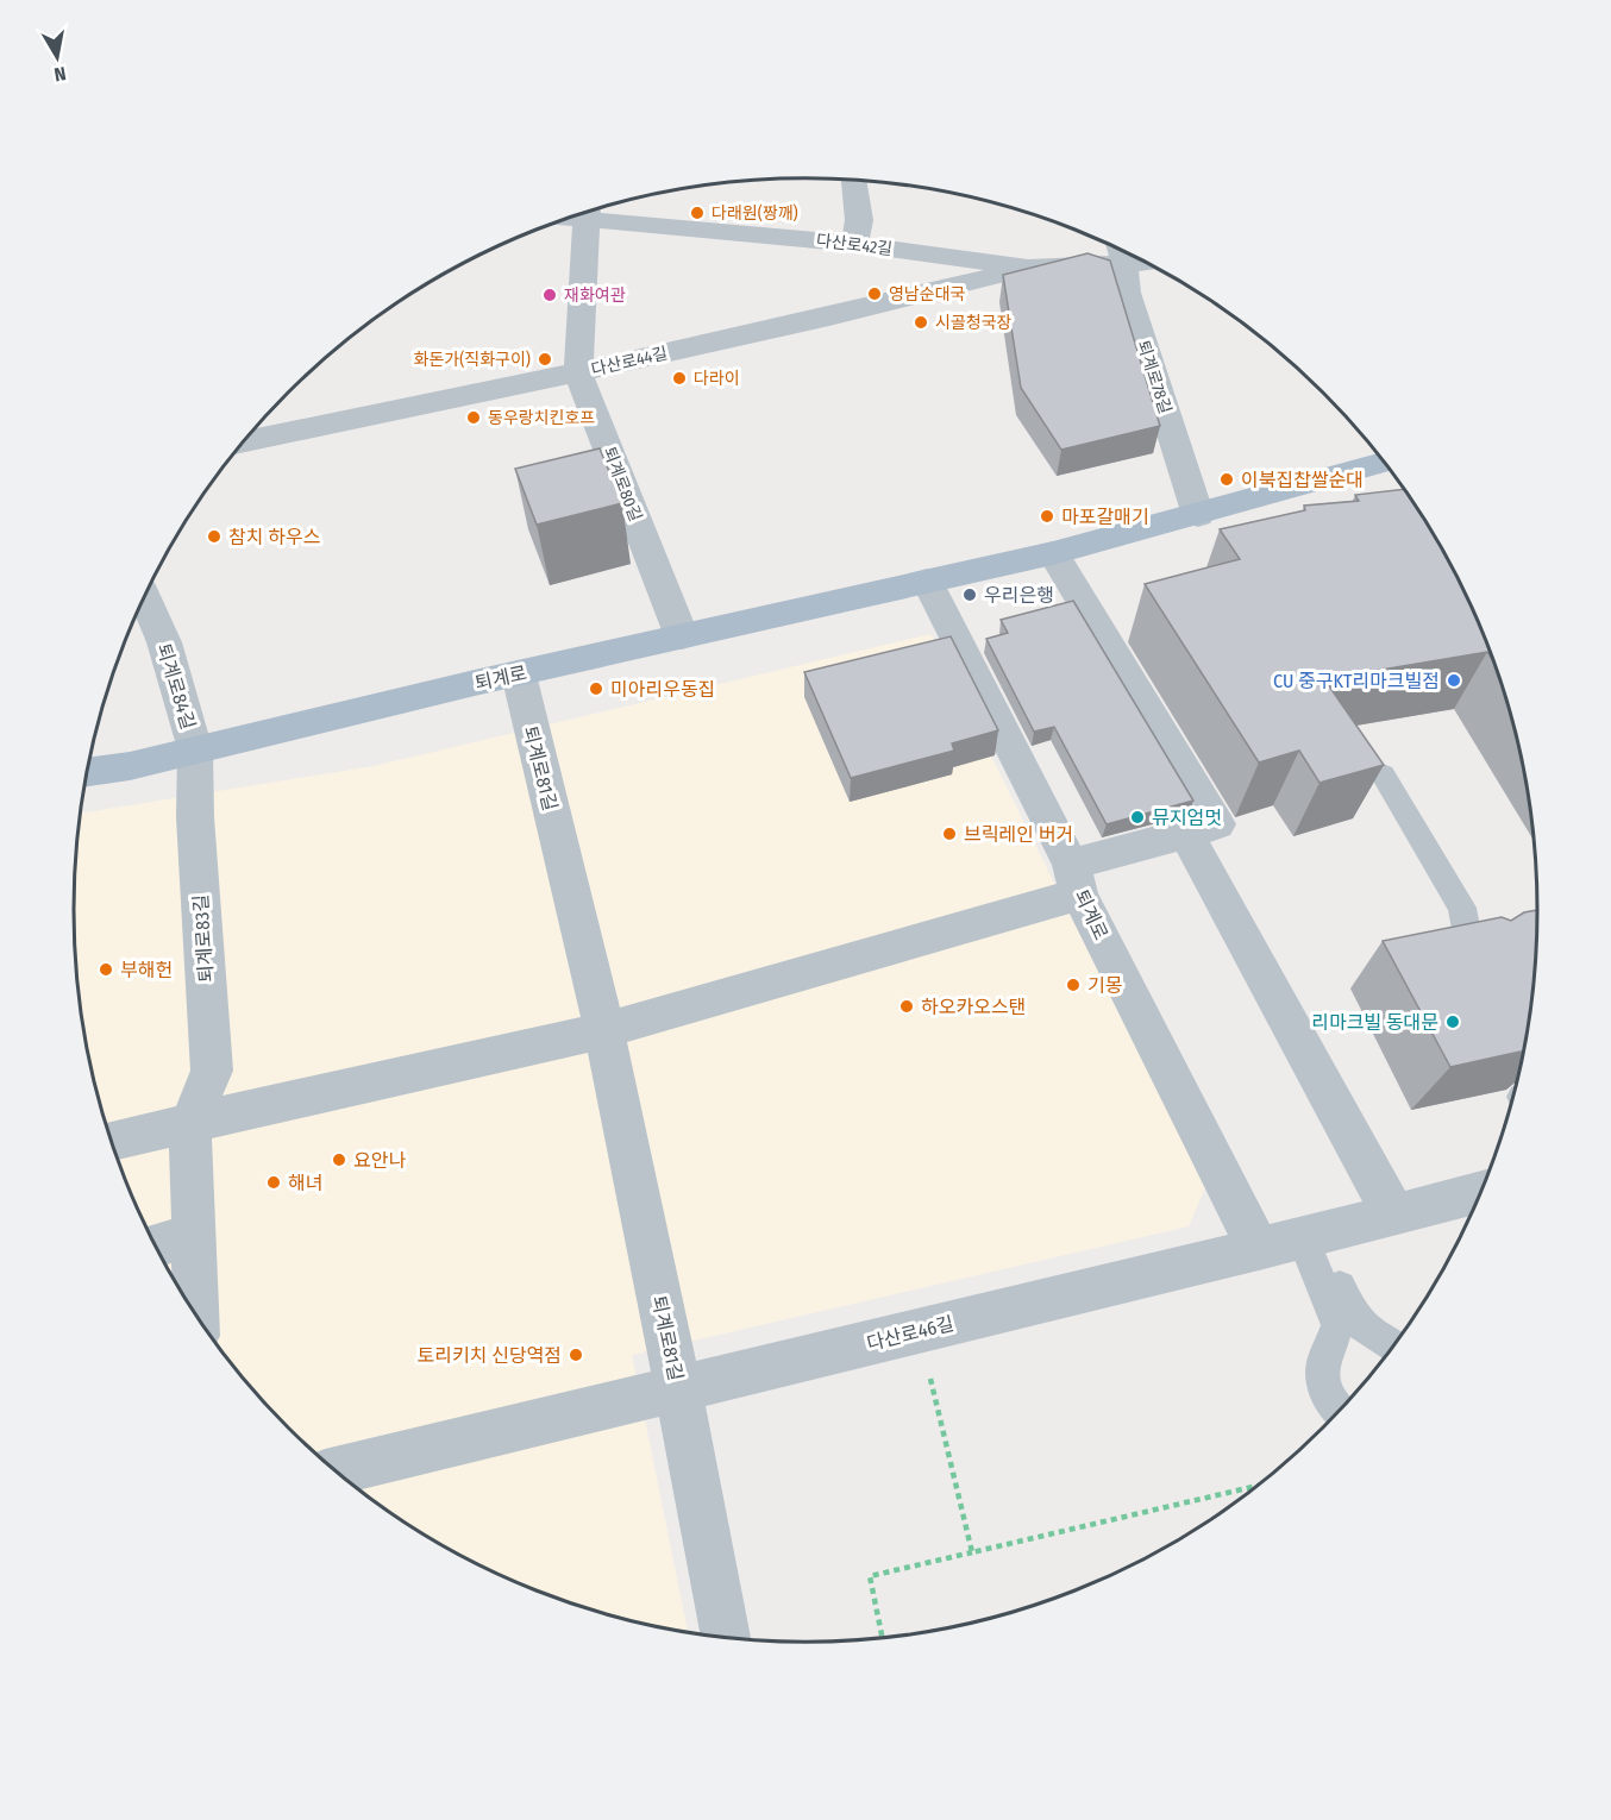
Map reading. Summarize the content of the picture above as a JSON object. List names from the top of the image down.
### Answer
{
  "streets": {
    "main road": ["퇴계로"],
    "street": [
      "다산로42길",
      "다산로44길",
      "퇴계로78길",
      "퇴계로80길",
      "퇴계로84길",
      "퇴계로81길",
      "퇴계로83길",
      "다산로46길"
    ]
  },
  "crossings": [
    ["다산로42길", "다산로44길"],
    ["다산로42길", "퇴계로78길"],
    ["다산로44길", "퇴계로80길"],
    ["퇴계로78길", "퇴계로"],
    ["퇴계로80길", "퇴계로"],
    ["퇴계로", "퇴계로84길"],
    ["퇴계로", "퇴계로81길"],
    ["퇴계로", "퇴계로83길"],
    ["퇴계로", "다산로46길"],
    ["퇴계로84길", "퇴계로83길"],
    ["퇴계로81길", "다산로46길"]
  ],
  "places": [
    "다래원(짱깨)",
    "영남순대국",
    "재화여관",
    "시골청국장",
    "화돈가(직화구이)",
    "다라이",
    "동우랑치킨호프",
    "이북집찹쌀순대",
    "마포갈매기",
    "참치 하우스",
    "우리은행",
    "CU 중구KT리마크빌점",
    "미아리우동집",
    "뮤지엄멋",
    "브릭레인 버거",
    "부해헌",
    "기몽",
    "하오카오스탠",
    "리마크빌 동대문",
    "요안나",
    "해녀",
    "토리키치 신당역점"
  ],
  "north": "bottom"
}
